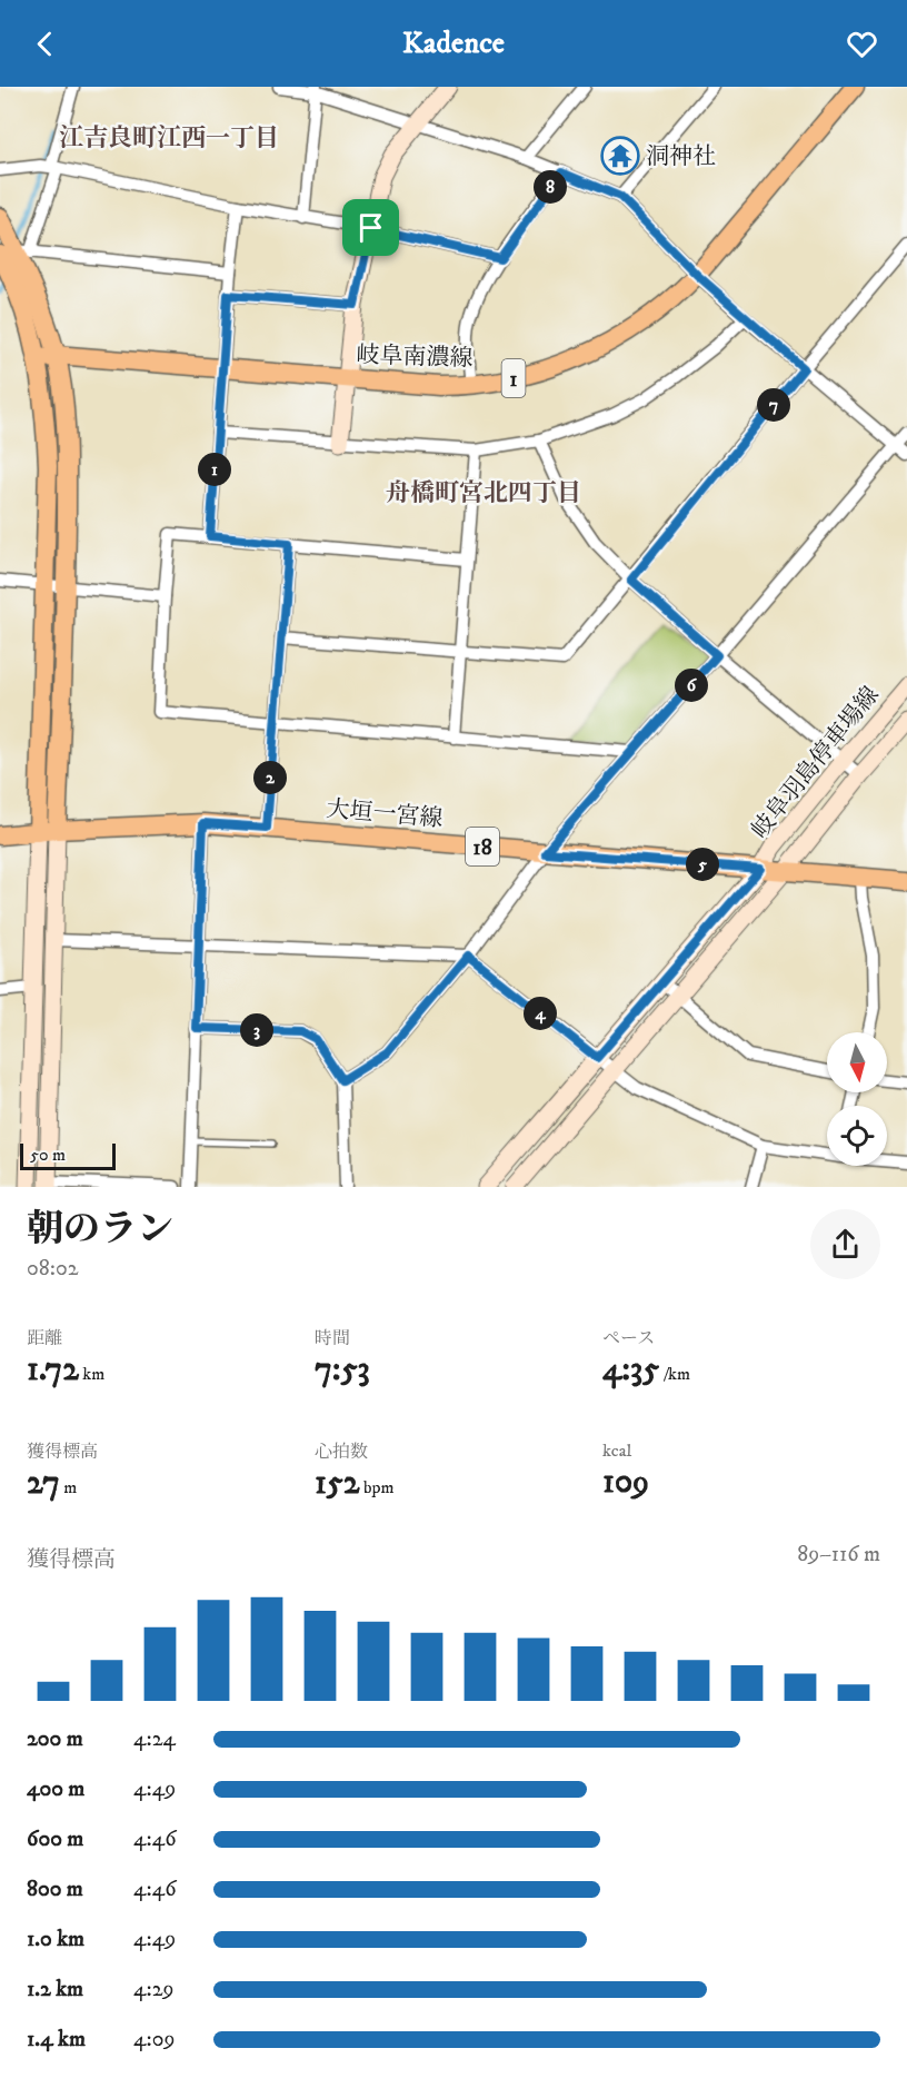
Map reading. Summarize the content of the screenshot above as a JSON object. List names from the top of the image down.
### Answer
{
  "streets": {
    "main road": [
      "岐阜南濃線",
      "1",
      "大垣一宮線",
      "18"
    ],
    "street": ["岐阜羽島停車場線"]
  },
  "crossings": [
    ["岐阜羽島停車場線", "大垣一宮線"]
  ],
  "districts": ["江吉良町江西一丁目", "舟橋町宮北四丁目"],
  "places": {
    "temple": ["洞神社"]
  },
  "scale_bar": "50 m",
  "north": "bottom",
  "page": {
    "header": "Kadence",
    "pins": [
      "8",
      "7",
      "1",
      "6",
      "2",
      "5",
      "4",
      "3"
    ],
    "scale": "50 m",
    "heading": ["朝のラン", "08:02"],
    "stats": [
      ["距離", "1.72 km"],
      ["時間", "7:53"],
      ["ペース", "4:35 /km"],
      ["獲得標高", "27 m"],
      ["心拍数", "152 bpm"],
      ["kcal", "109"]
    ],
    "chart": ["獲得標高", "89–116 m"],
    "list": [
      {
        "name": "200 m",
        "note": "4:24"
      },
      {
        "name": "400 m",
        "note": "4:49"
      },
      {
        "name": "600 m",
        "note": "4:46"
      },
      {
        "name": "800 m",
        "note": "4:46"
      },
      {
        "name": "1.0 km",
        "note": "4:49"
      },
      {
        "name": "1.2 km",
        "note": "4:29"
      },
      {
        "name": "1.4 km",
        "note": "4:09"
      }
    ]
  }
}
